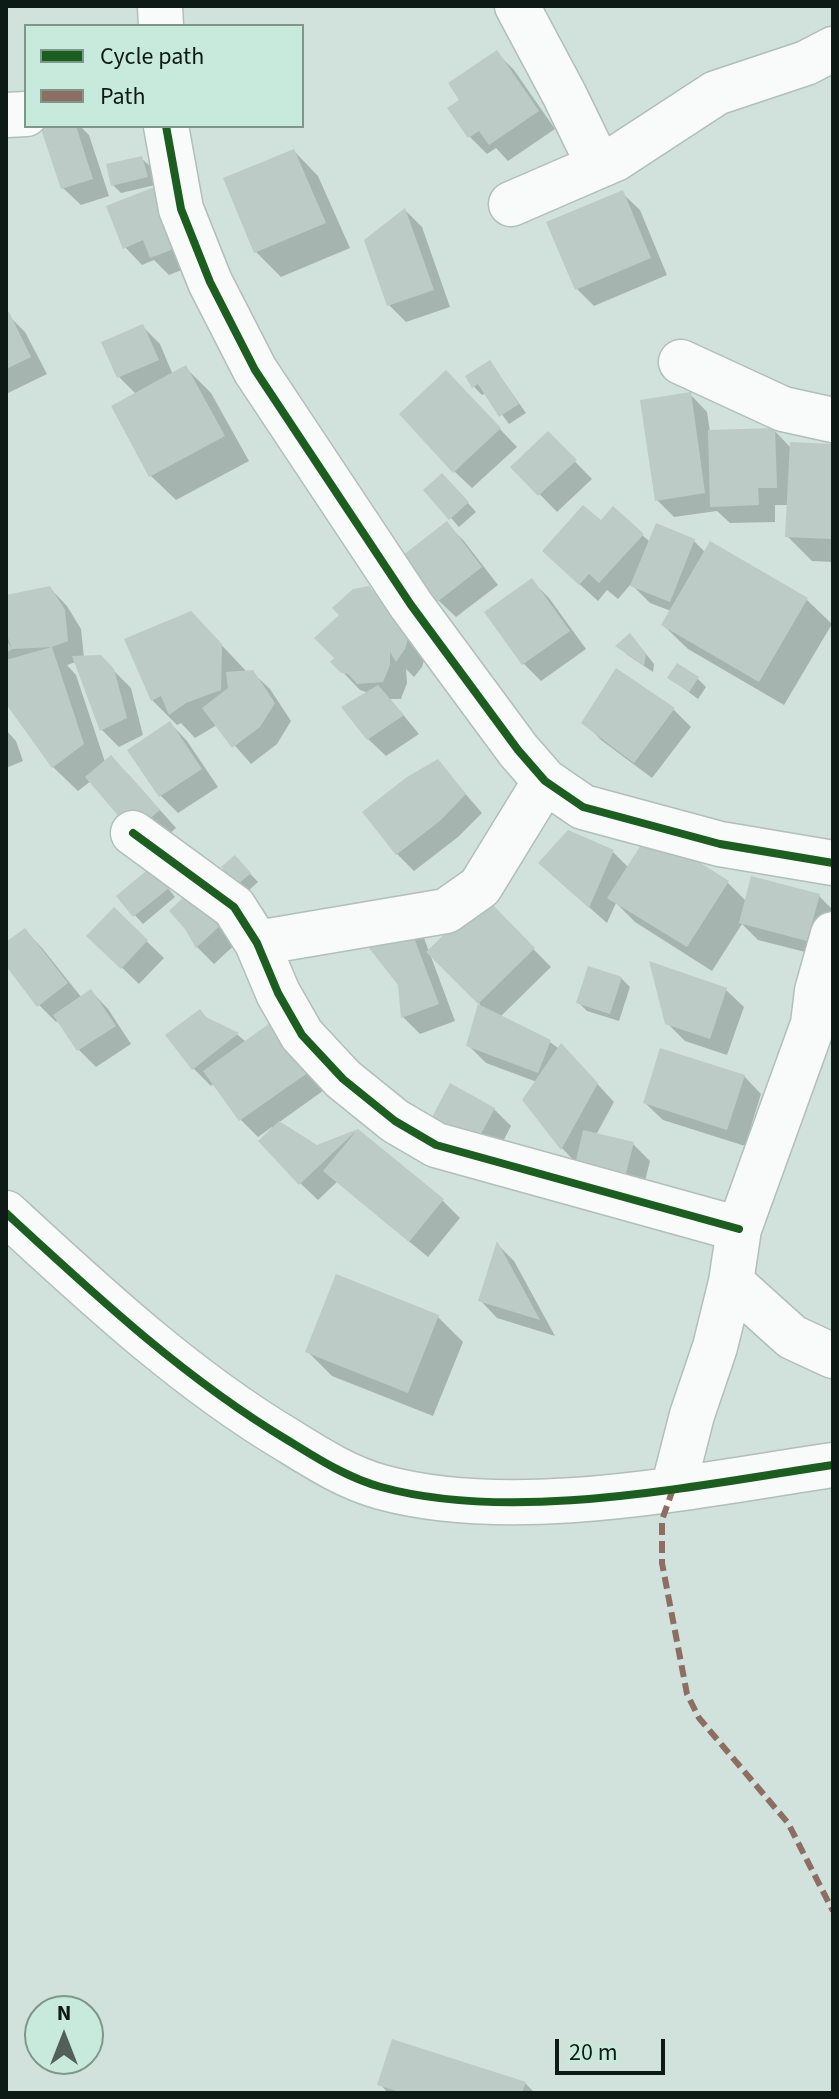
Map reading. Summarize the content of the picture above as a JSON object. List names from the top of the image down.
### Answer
{
  "legend": ["Cycle path", "Path"],
  "scale_bar": "20 m",
  "north": "top"
}
